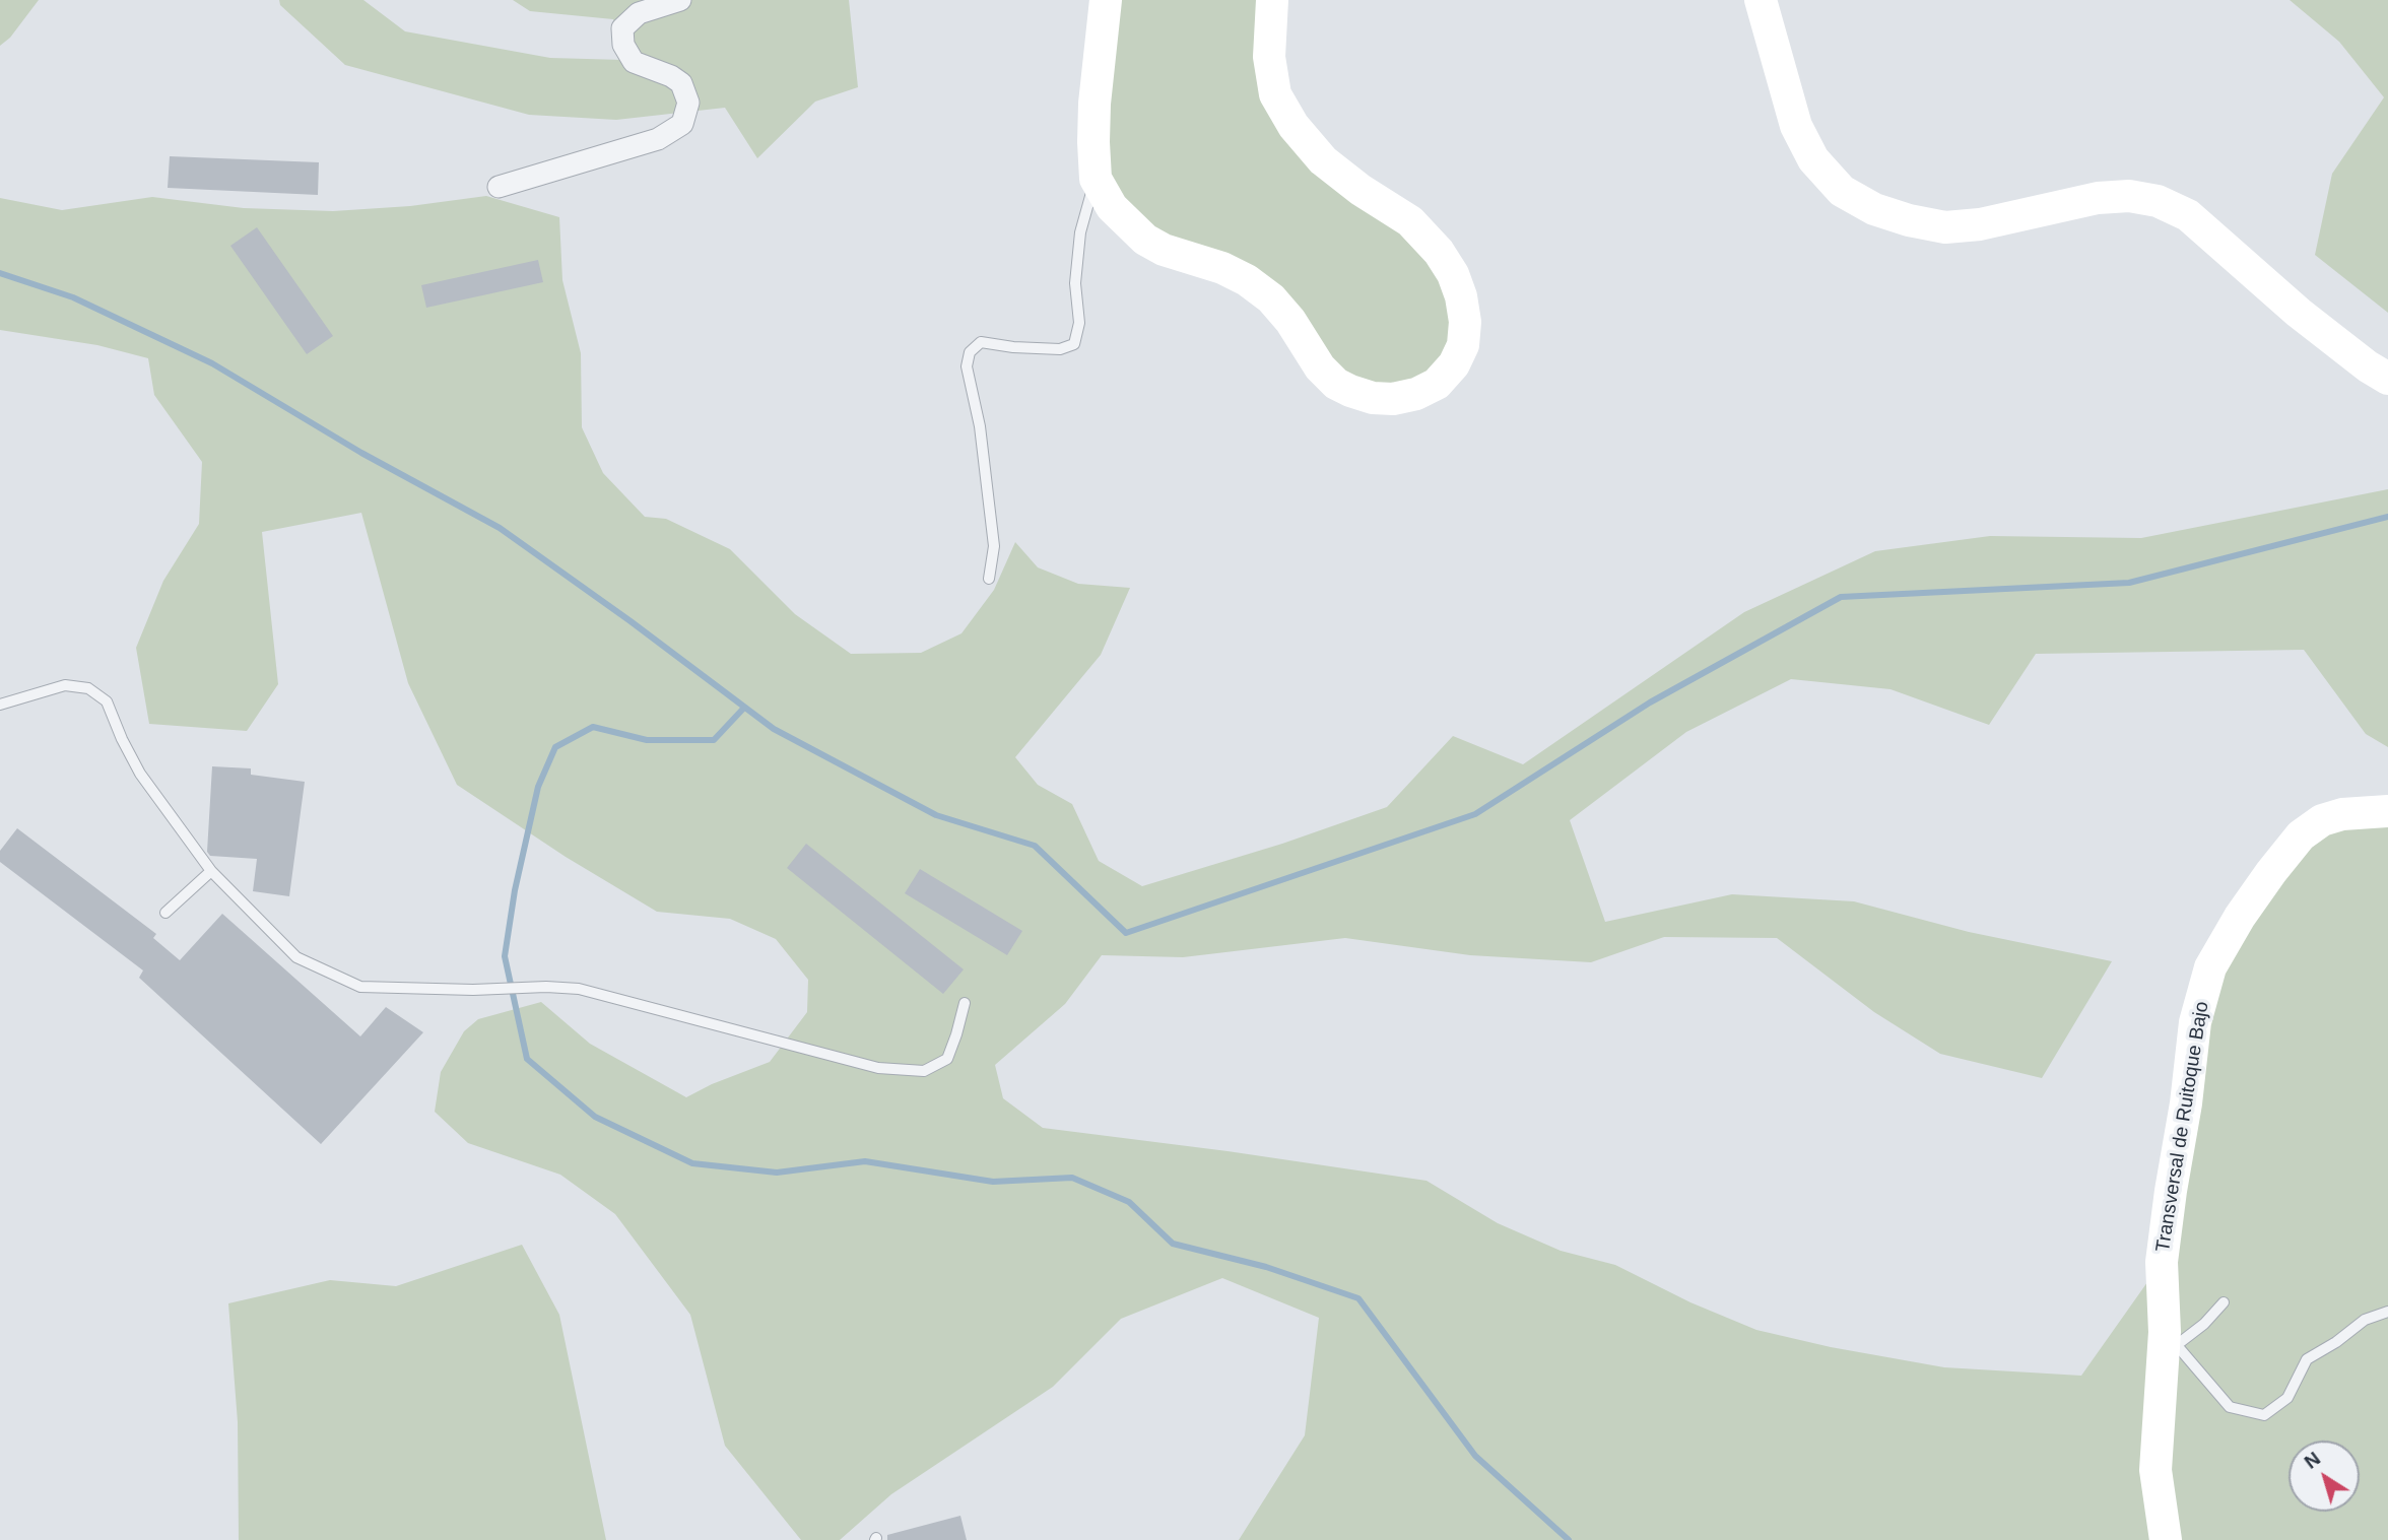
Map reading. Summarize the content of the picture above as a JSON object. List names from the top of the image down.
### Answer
{
  "streets": {
    "street": ["Transversal de Ruitoque Bajo"]
  },
  "north": "top left"
}
